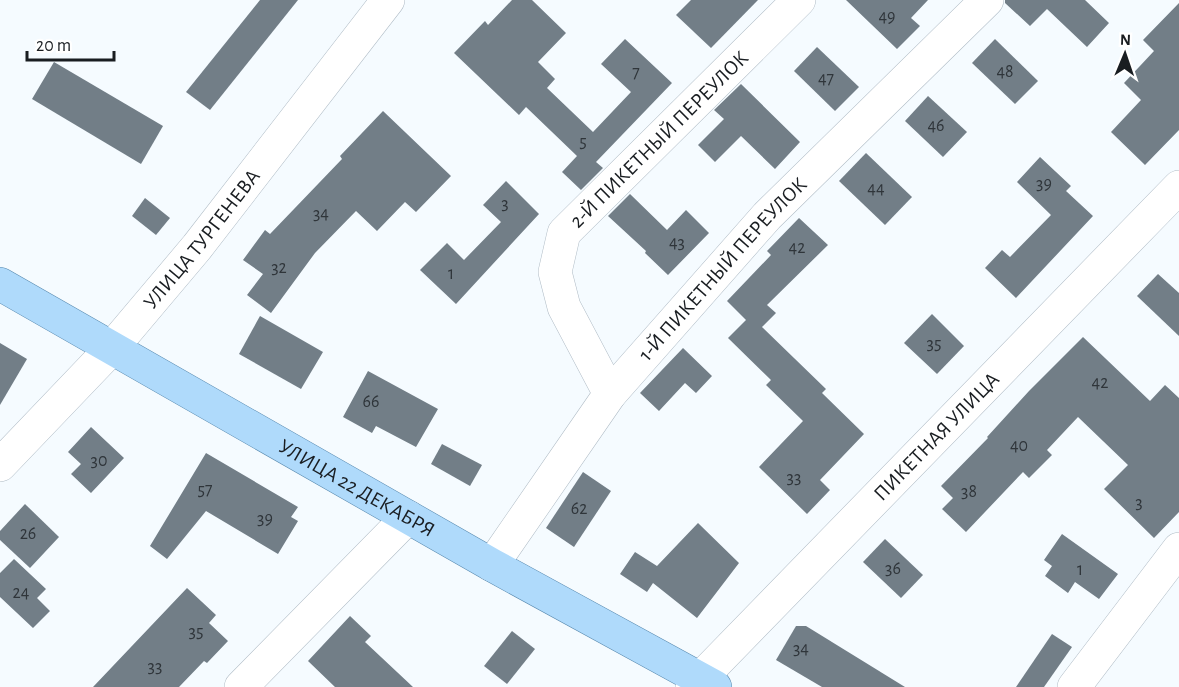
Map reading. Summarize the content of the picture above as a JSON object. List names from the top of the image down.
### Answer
{
  "streets": {
    "main road": ["УЛИЦА 22 ДЕКАБРЯ"],
    "street": [
      "2-Й ПИКЕТНЫЙ ПЕРЕУЛОК",
      "УЛИЦА ТУРГЕНЕВА",
      "1-Й ПИКЕТНЫЙ ПЕРЕУЛОК",
      "ПИКЕТНАЯ УЛИЦА"
    ]
  },
  "crossings": [
    ["2-Й ПИКЕТНЫЙ ПЕРЕУЛОК", "1-Й ПИКЕТНЫЙ ПЕРЕУЛОК"],
    ["УЛИЦА ТУРГЕНЕВА", "УЛИЦА 22 ДЕКАБРЯ"],
    ["1-Й ПИКЕТНЫЙ ПЕРЕУЛОК", "УЛИЦА 22 ДЕКАБРЯ"],
    ["ПИКЕТНАЯ УЛИЦА", "УЛИЦА 22 ДЕКАБРЯ"]
  ],
  "house_numbers": [
    "49",
    "48",
    "7",
    "47",
    "46",
    "5",
    "39",
    "44",
    "3",
    "34",
    "43",
    "42",
    "32",
    "1",
    "35",
    "42",
    "66",
    "40",
    "30",
    "33",
    "57",
    "38",
    "3",
    "62",
    "39",
    "26",
    "36",
    "1",
    "24",
    "35",
    "34",
    "33"
  ],
  "scale_bar": "20 m",
  "north": "top"
}
